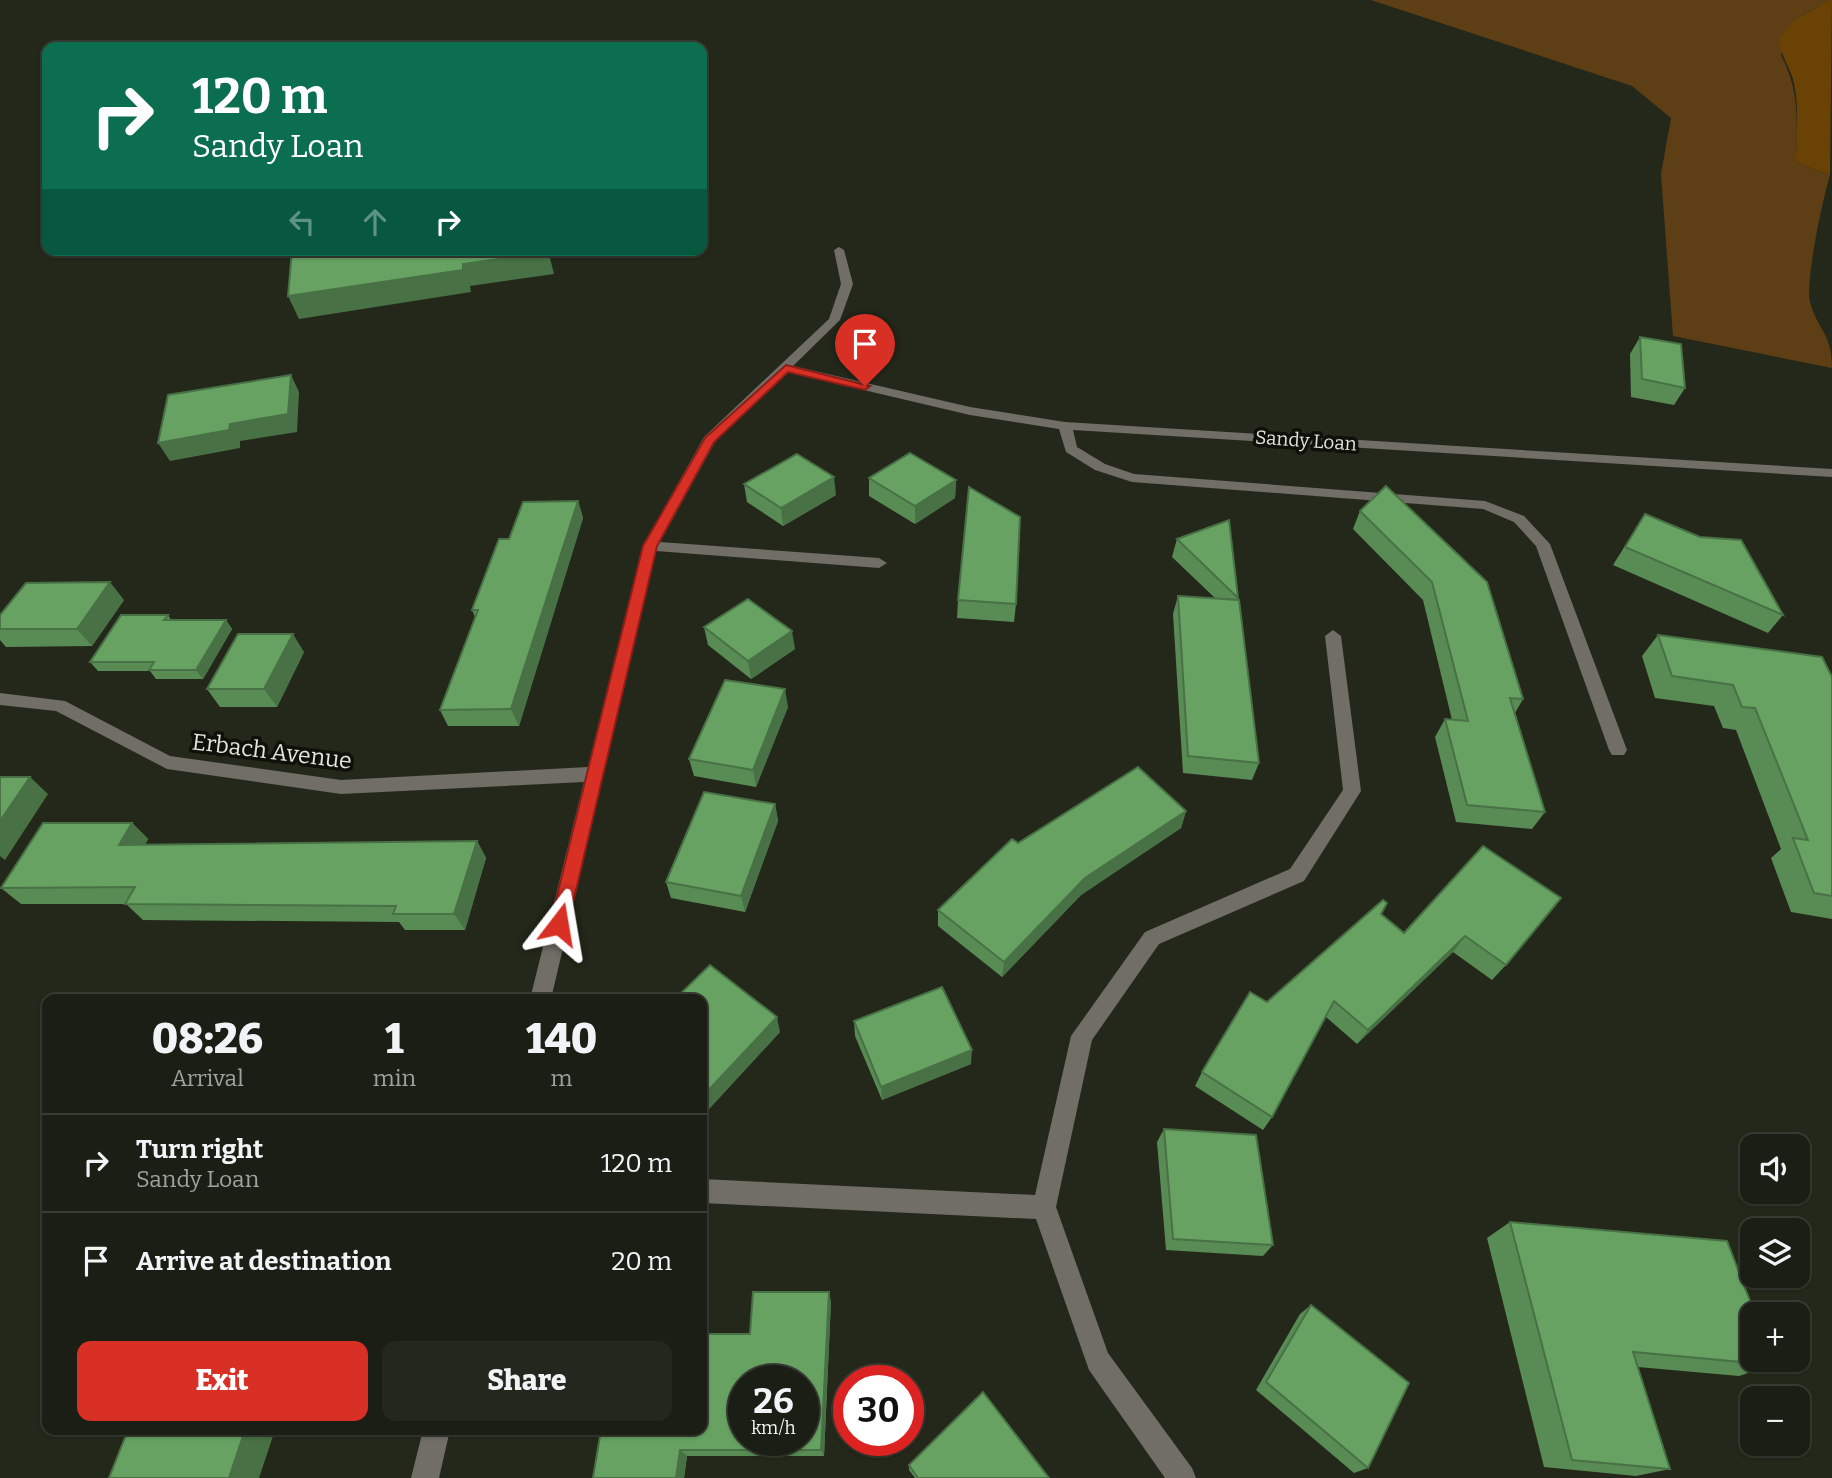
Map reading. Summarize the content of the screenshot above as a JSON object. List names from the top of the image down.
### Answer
{
  "streets": {
    "street": ["Sandy Loan", "Erbach Avenue"]
  },
  "page": {
    "turn": ["120 m", "Sandy Loan"],
    "eta": [
      "08:26",
      "Arrival",
      "1",
      "min",
      "140",
      "m"
    ],
    "list": [
      {
        "name": "Turn right",
        "note": "Sandy Loan",
        "value": "120 m"
      },
      {
        "name": "Arrive at destination",
        "value": "20 m"
      }
    ],
    "map_buttons": ["+", "−"],
    "buttons": ["Exit", "Share"],
    "speed": "26 km/h",
    "limit": "30"
  }
}
